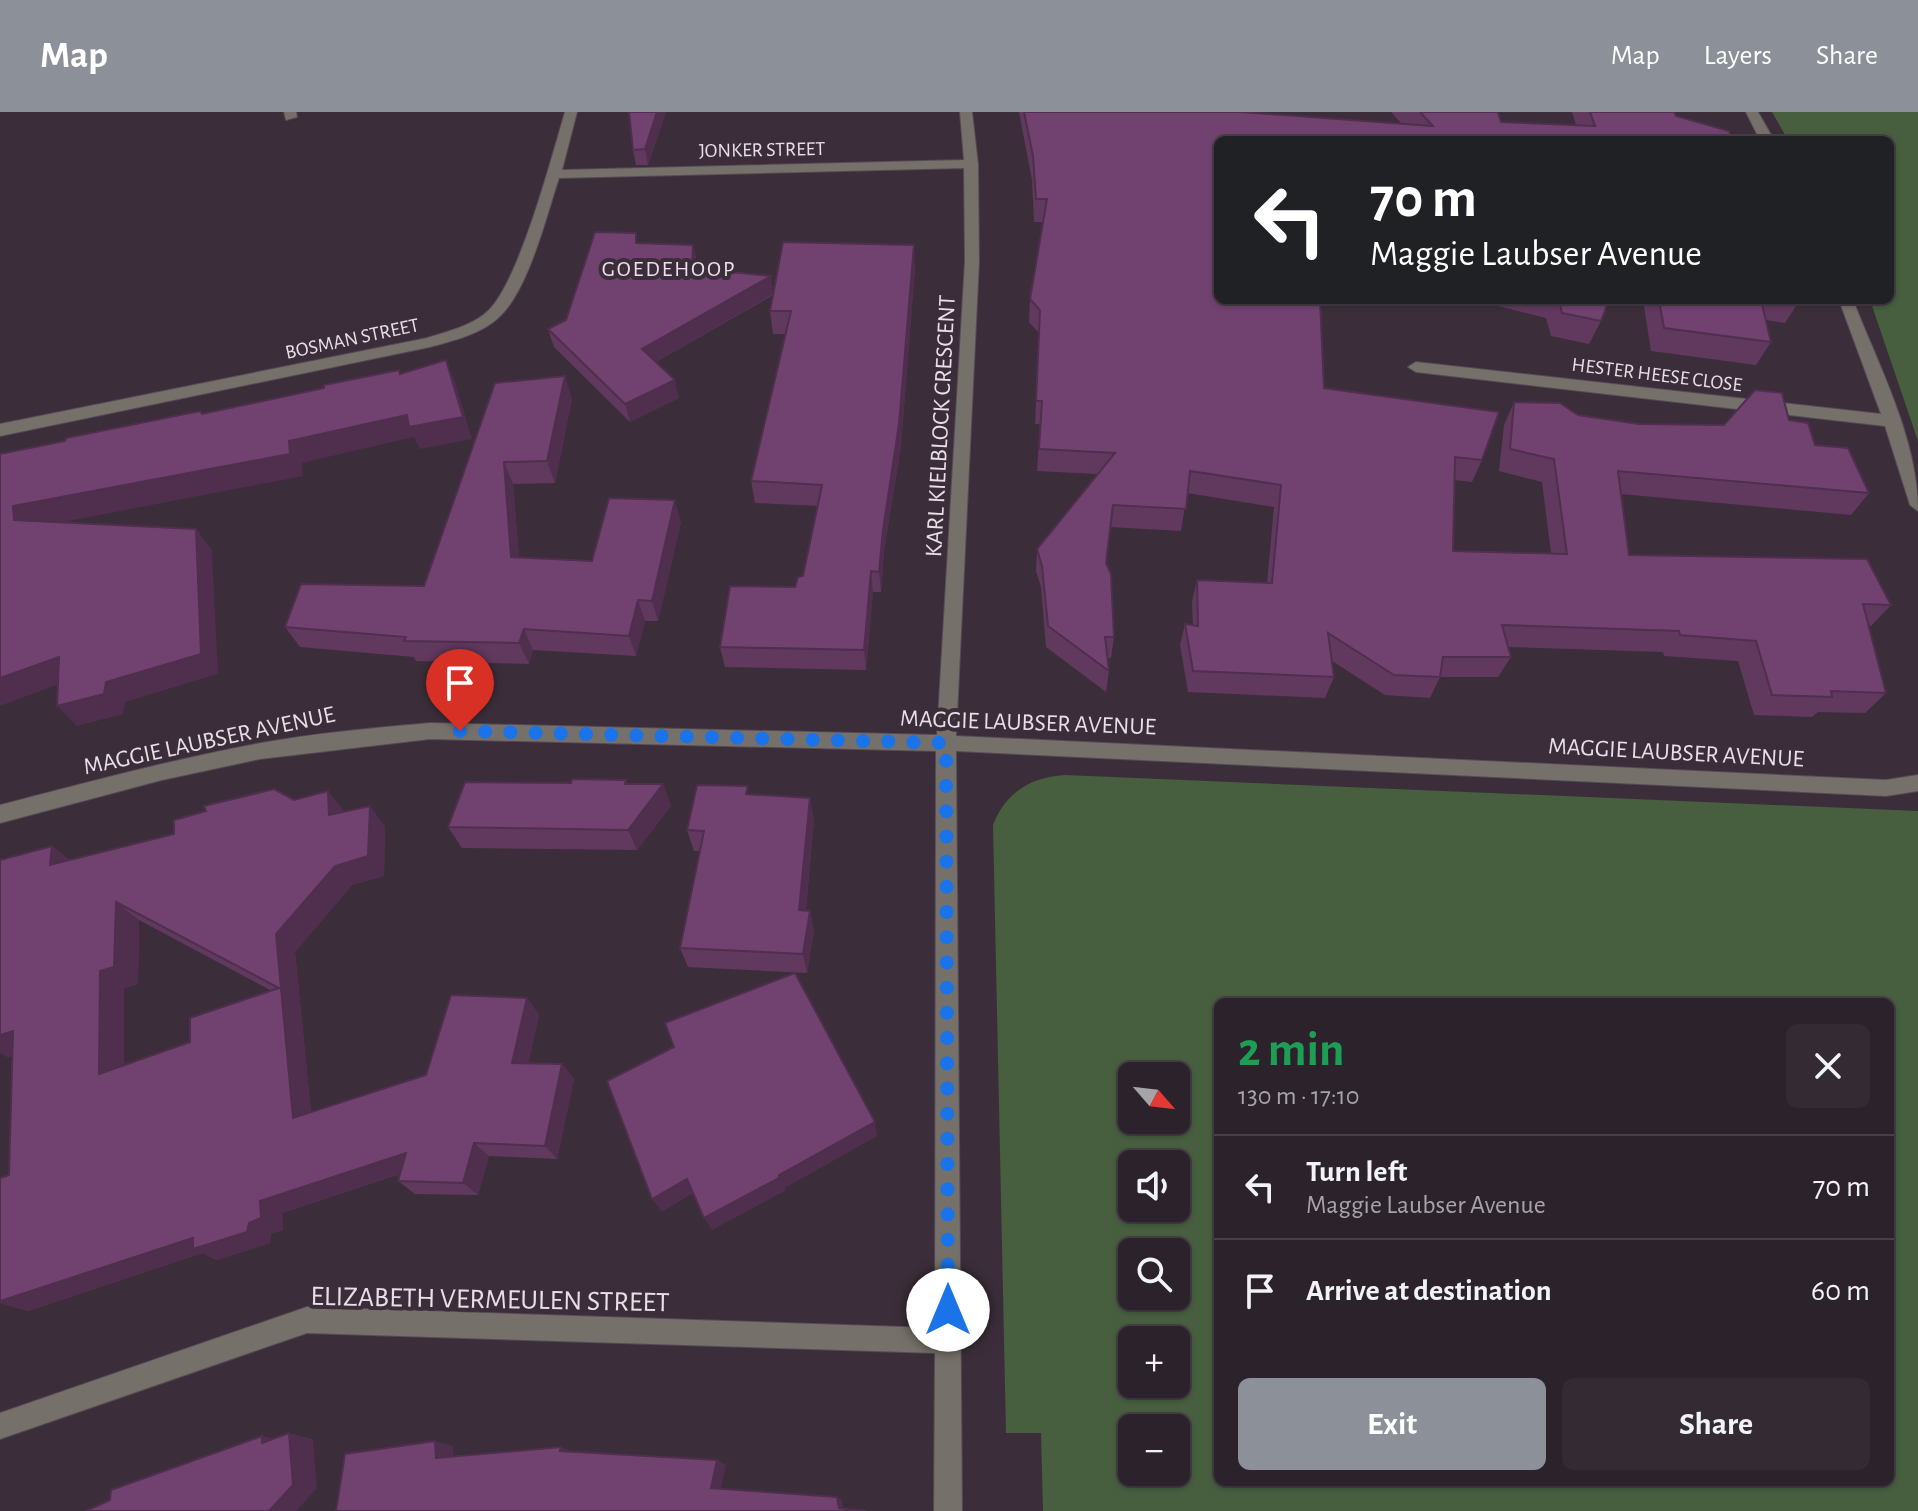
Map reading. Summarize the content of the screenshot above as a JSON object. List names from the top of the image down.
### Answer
{
  "streets": {
    "street": [
      "JONKER STREET",
      "BOSMAN STREET",
      "HESTER HEESE CLOSE",
      "KARL KIELBLOCK CRESCENT",
      "MAGGIE LAUBSER AVENUE",
      "ELIZABETH VERMEULEN STREET"
    ]
  },
  "crossings": [
    ["JONKER STREET", "BOSMAN STREET"],
    ["JONKER STREET", "KARL KIELBLOCK CRESCENT"],
    ["KARL KIELBLOCK CRESCENT", "MAGGIE LAUBSER AVENUE"],
    ["KARL KIELBLOCK CRESCENT", "ELIZABETH VERMEULEN STREET"]
  ],
  "districts": ["GOEDEHOOP"],
  "north": "bottom right",
  "page": {
    "header": "Map",
    "nav": ["Map", "Layers", "Share"],
    "turn": ["70 m", "Maggie Laubser Avenue"],
    "heading": ["2 min", "130 m · 17:10"],
    "map_buttons": ["+", "−"],
    "list": [
      {
        "name": "Turn left",
        "note": "Maggie Laubser Avenue",
        "value": "70 m"
      },
      {
        "name": "Arrive at destination",
        "value": "60 m"
      }
    ],
    "buttons": ["Exit", "Share"]
  }
}
